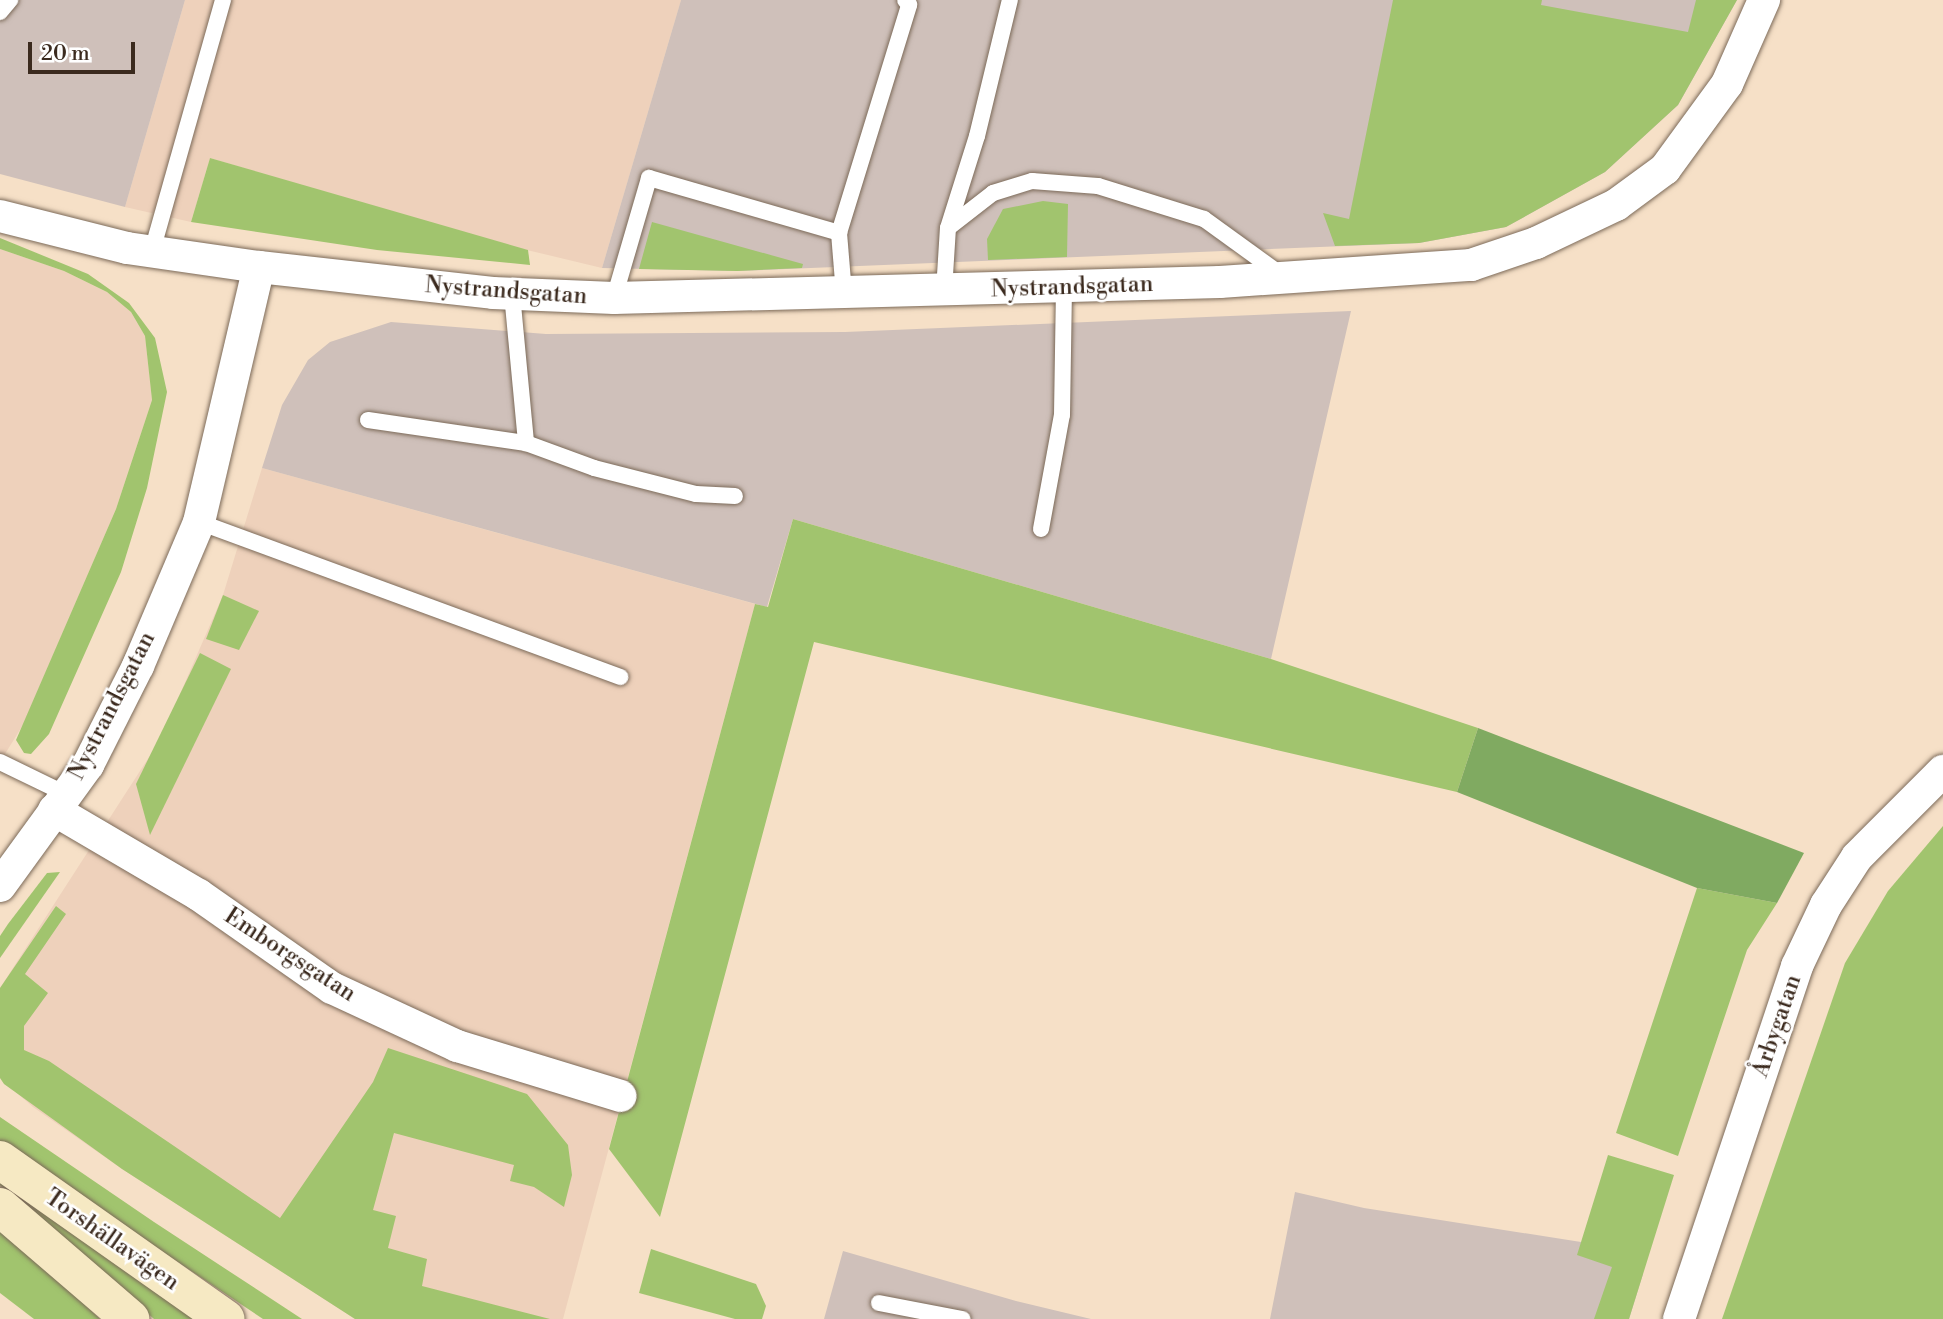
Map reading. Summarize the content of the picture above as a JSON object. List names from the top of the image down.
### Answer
{
  "streets": {
    "main road": ["Torshällavägen"],
    "street": ["Nystrandsgatan", "Emborgsgatan", "Årbygatan"]
  },
  "crossings": [
    ["Nystrandsgatan", "Emborgsgatan"]
  ],
  "scale_bar": "20 m"
}
